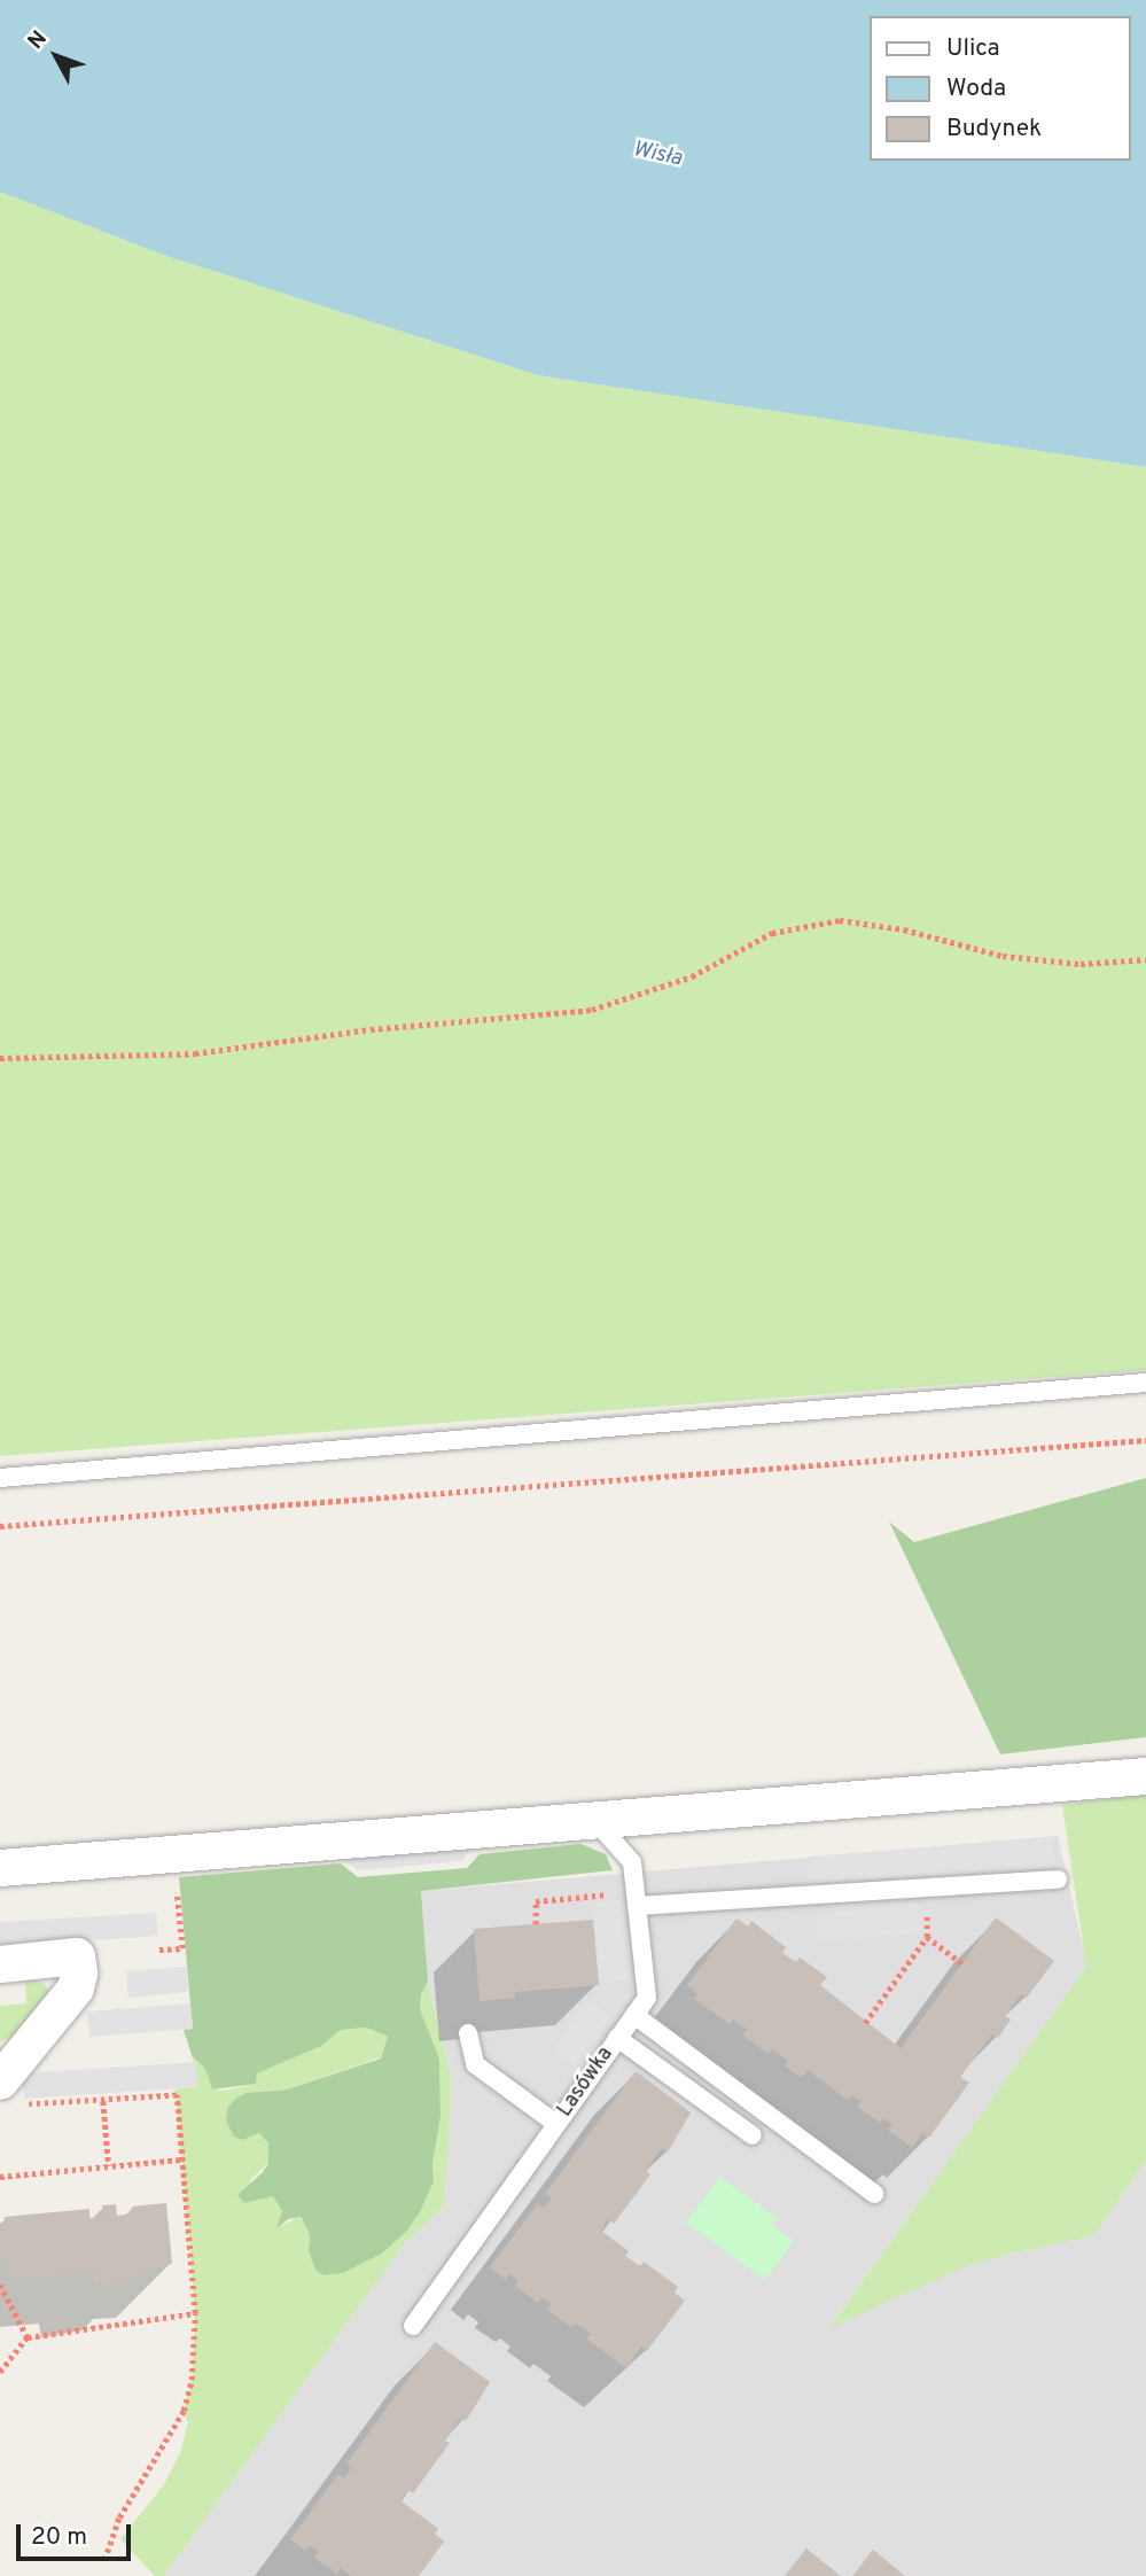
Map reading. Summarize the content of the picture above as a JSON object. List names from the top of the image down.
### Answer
{
  "streets": {
    "lane": ["Lasówka"]
  },
  "water": ["Wisła"],
  "legend": ["Ulica", "Woda", "Budynek"],
  "scale_bar": "20 m",
  "north": "top left"
}
